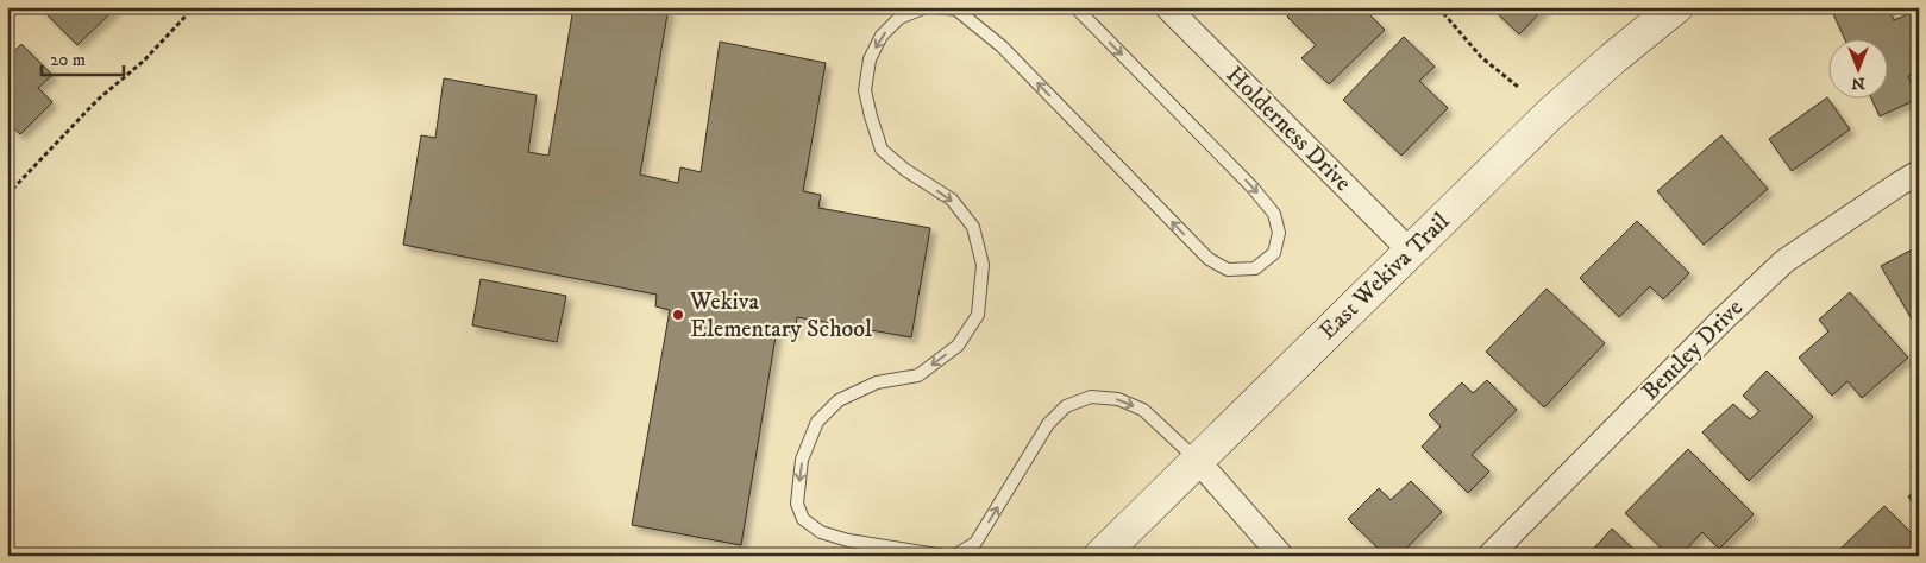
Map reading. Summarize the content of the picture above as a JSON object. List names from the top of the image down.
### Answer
{
  "streets": {
    "street": ["Holderness Drive", "East Wekiva Trail", "Bentley Drive"]
  },
  "crossings": [
    ["Holderness Drive", "East Wekiva Trail"]
  ],
  "places": ["Wekiva Elementary School"],
  "scale_bar": "20 m",
  "north": "bottom"
}
